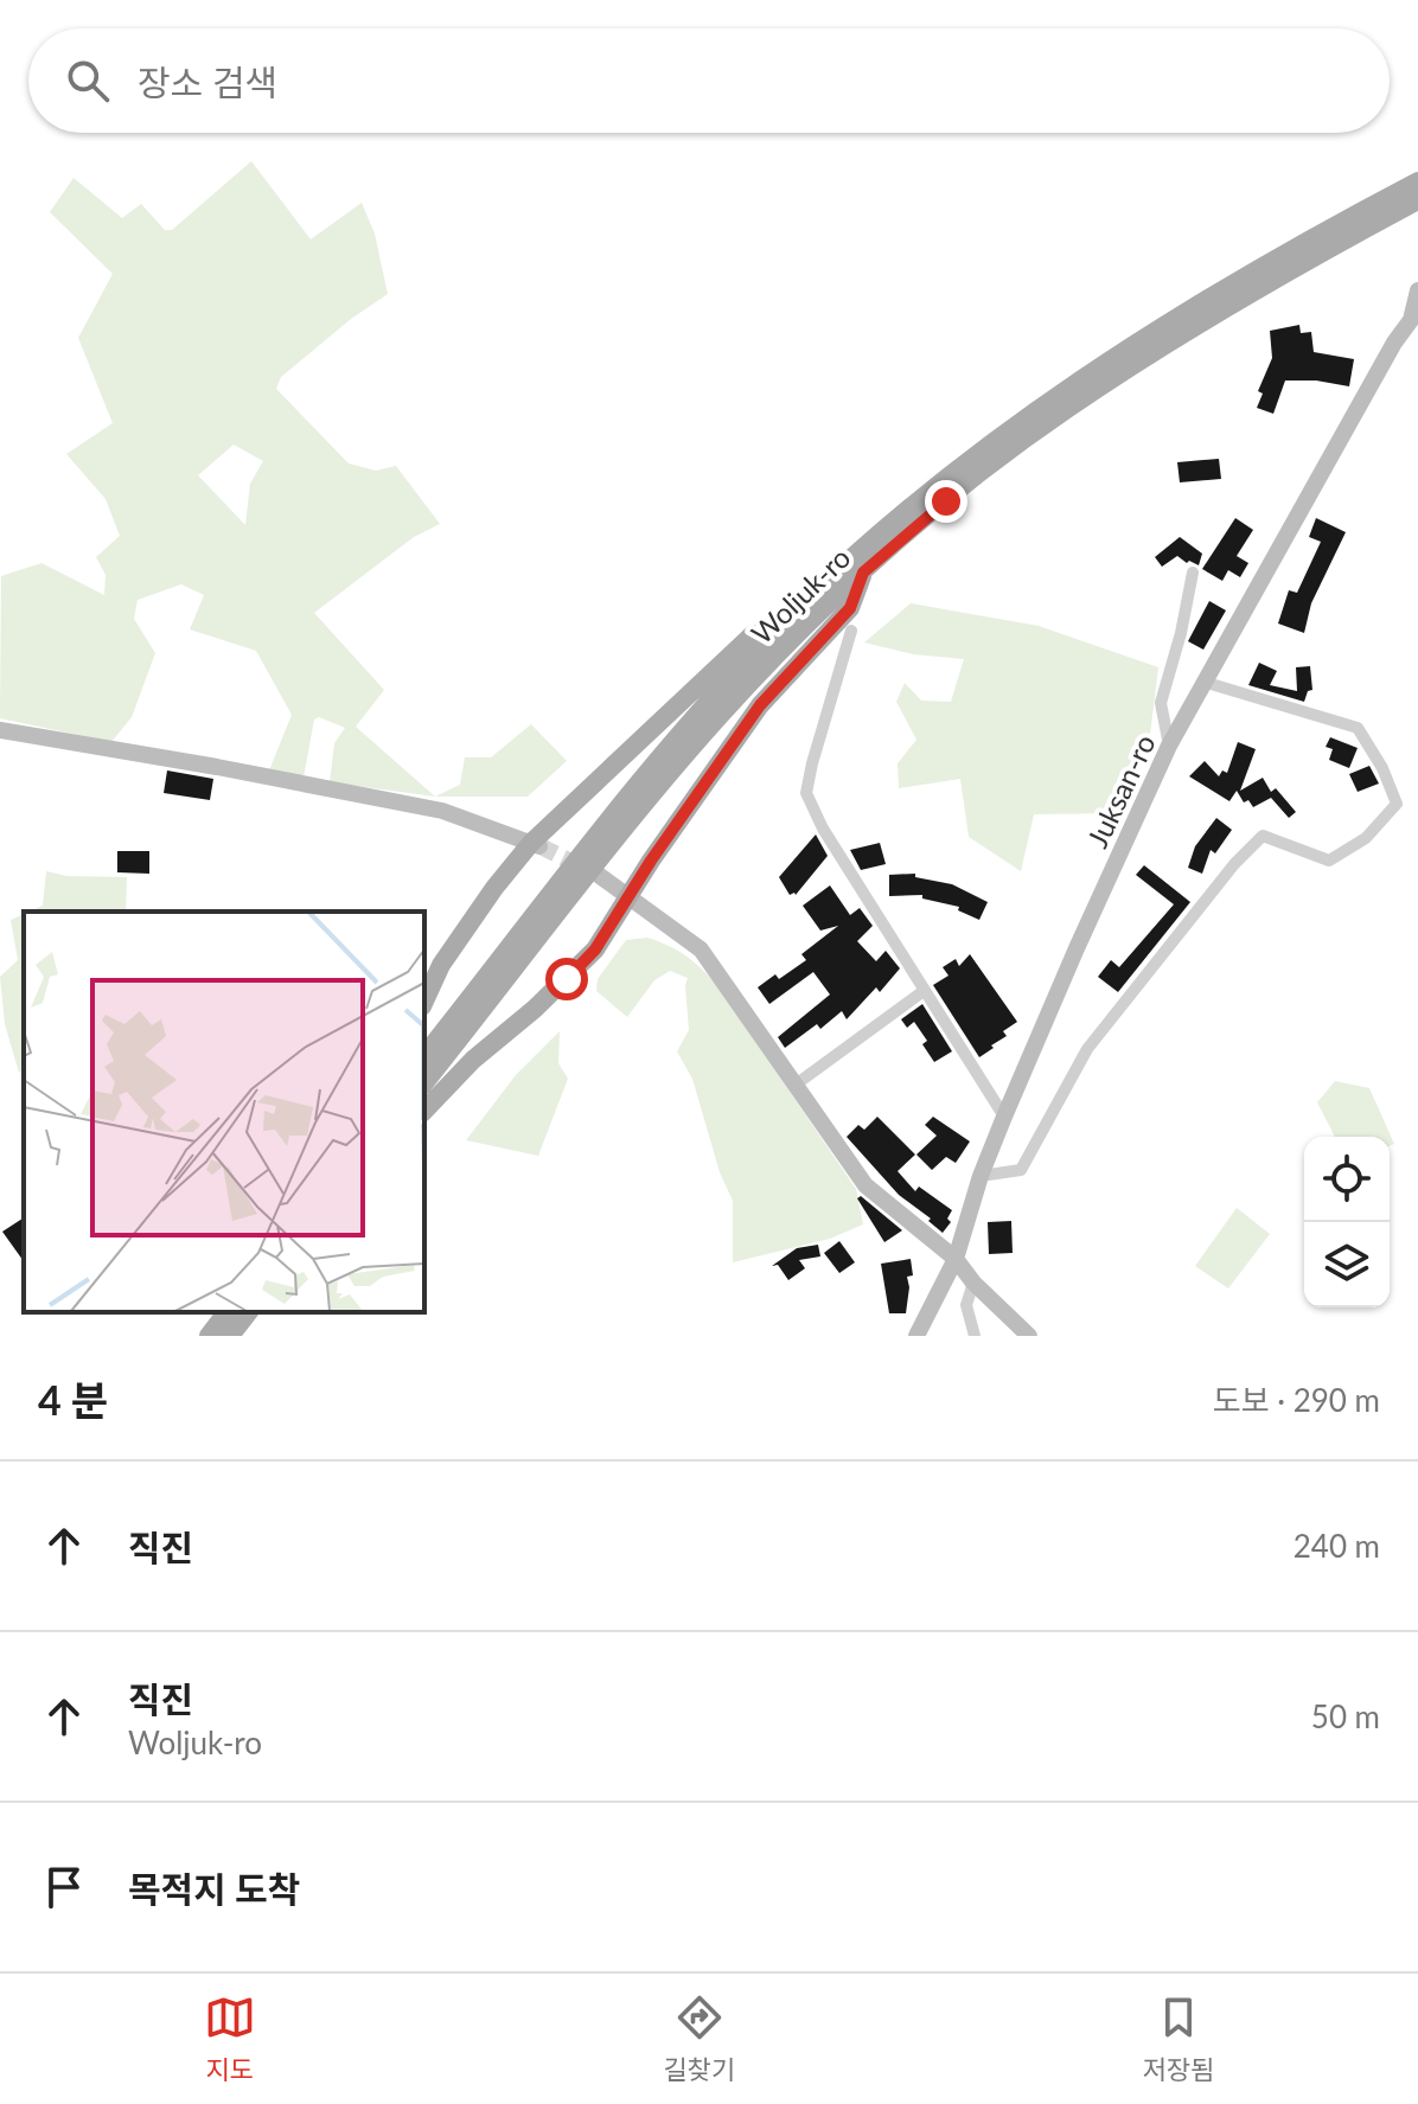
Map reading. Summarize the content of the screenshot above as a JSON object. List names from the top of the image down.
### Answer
{
  "streets": {
    "main road": ["Woljuk-ro"],
    "street": ["Juksan-ro"]
  },
  "page": {
    "search": "장소 검색",
    "heading": ["4 분", "도보 · 290 m"],
    "list": [
      ["직진", "240 m"],
      ["직진", "Woljuk-ro", "50 m"],
      "목적지 도착"
    ],
    "nav": ["지도", "길찾기", "저장됨"]
  }
}
